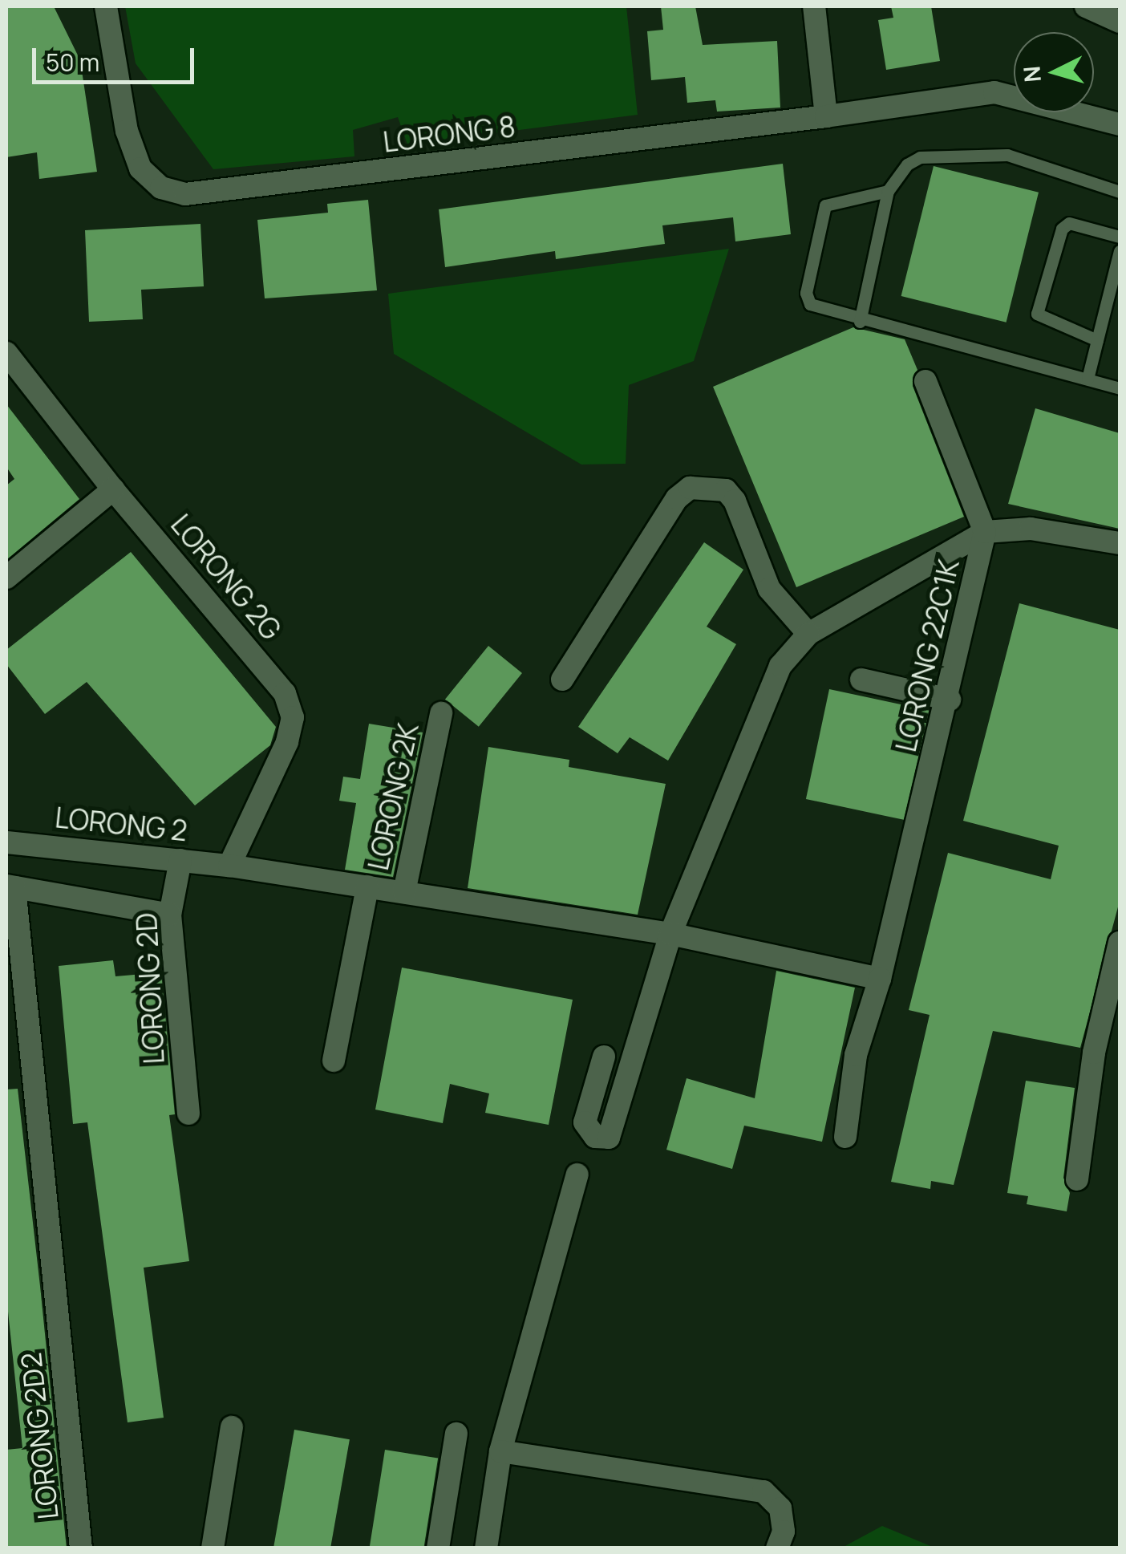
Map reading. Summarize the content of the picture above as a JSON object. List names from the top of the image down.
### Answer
{
  "streets": {
    "street": [
      "LORONG 8",
      "LORONG 2G",
      "LORONG 22C1K",
      "LORONG 2K",
      "LORONG 2",
      "LORONG 2D",
      "LORONG 2D2"
    ]
  },
  "crossings": [
    ["LORONG 2G", "LORONG 2"],
    ["LORONG 22C1K", "LORONG 2"],
    ["LORONG 2K", "LORONG 2"],
    ["LORONG 2", "LORONG 2D"]
  ],
  "scale_bar": "50 m",
  "north": "left"
}
